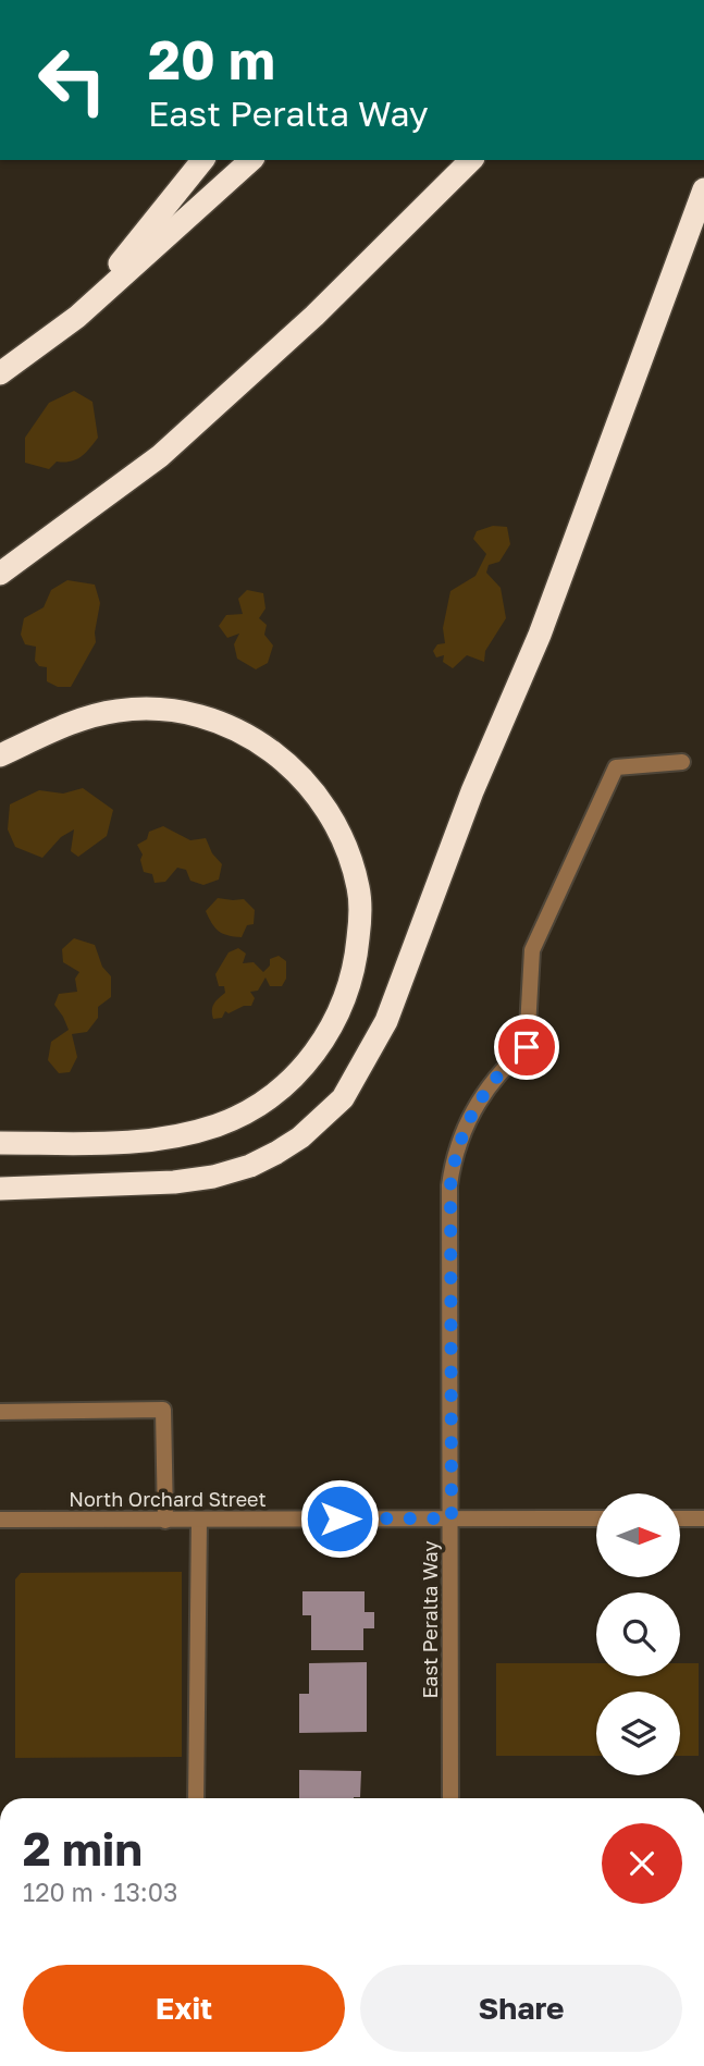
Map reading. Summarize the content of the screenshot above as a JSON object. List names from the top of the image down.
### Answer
{
  "streets": {
    "street": ["North Orchard Street", "East Peralta Way"]
  },
  "crossings": [
    ["North Orchard Street", "East Peralta Way"]
  ],
  "north": "right",
  "page": {
    "turn": ["20 m", "East Peralta Way"],
    "heading": ["2 min", "120 m · 13:03"],
    "buttons": ["Exit", "Share"]
  }
}
